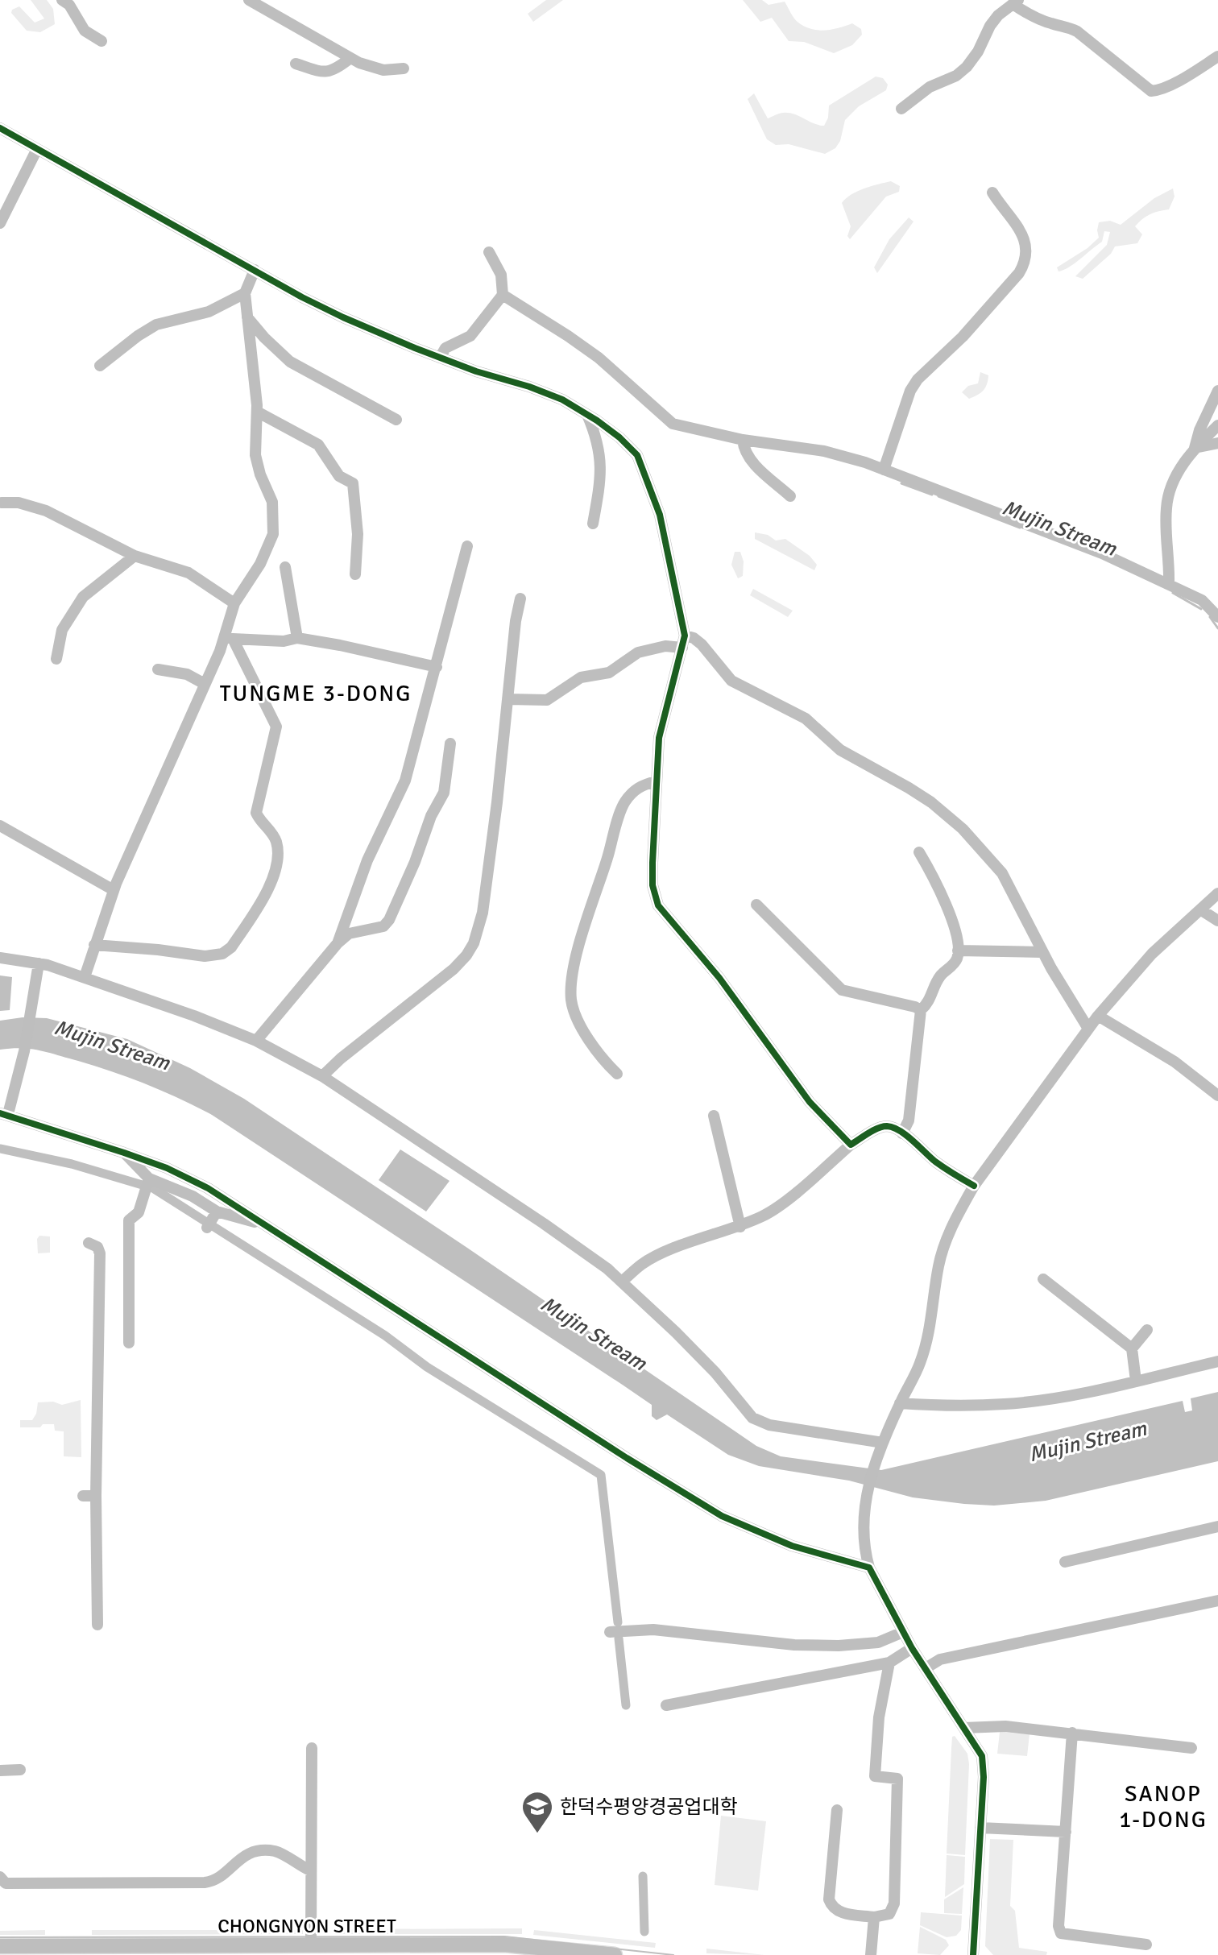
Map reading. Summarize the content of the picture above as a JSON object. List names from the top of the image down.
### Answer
{
  "streets": {
    "main road": ["CHONGNYON STREET"]
  },
  "districts": ["TUNGME 3-DONG", "SANOP 1-DONG"],
  "water": ["Mujin Stream"],
  "places": {
    "school or university": ["한덕수평양경공업대학"]
  }
}
